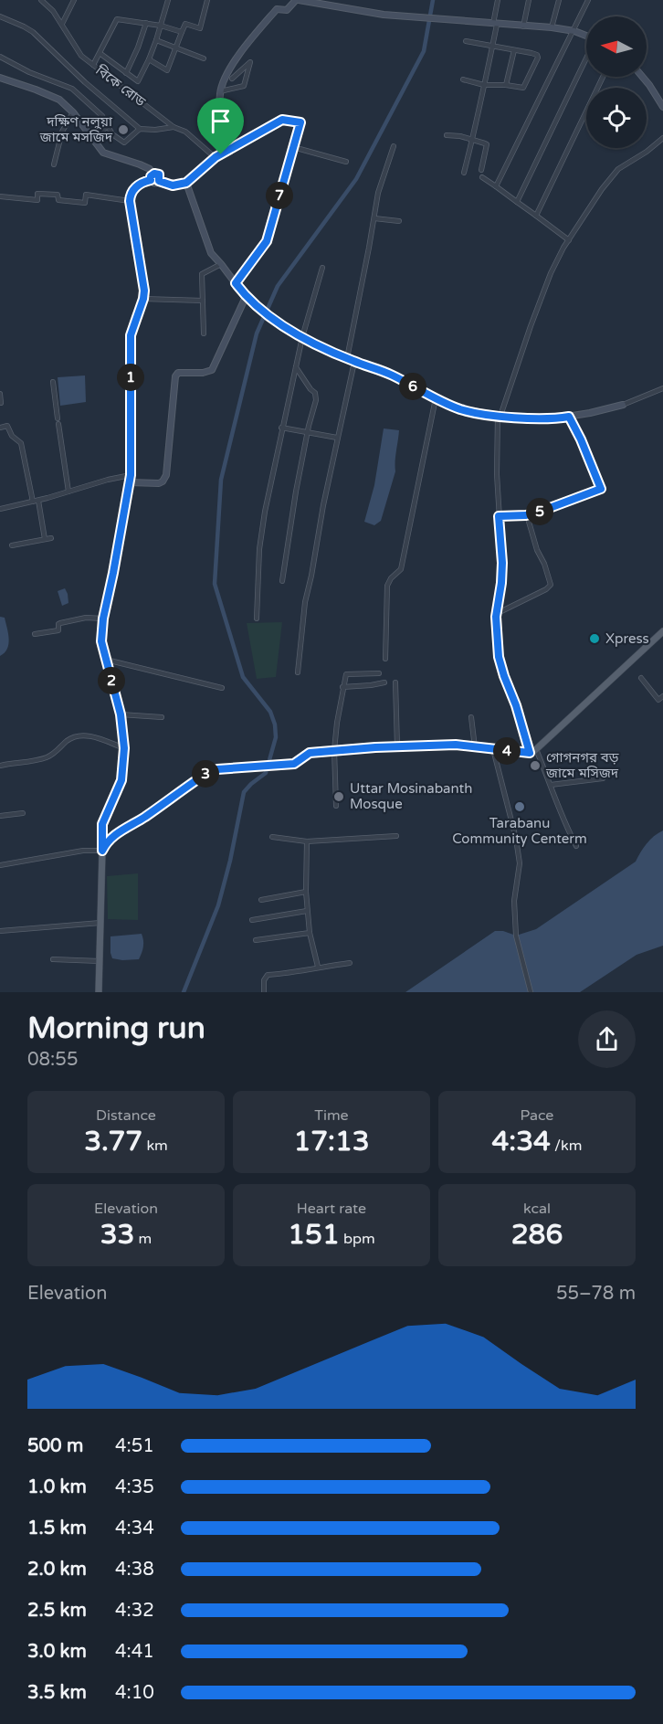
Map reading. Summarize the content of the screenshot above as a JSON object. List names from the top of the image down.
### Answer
{
  "streets": {
    "street": ["বিকে রোড"]
  },
  "places": [
    "দক্ষিণ নলুয়া জামে মসজিদ",
    "Xpress",
    "গোগনগর বড় জামে মসিজদ",
    "Uttar Mosinabanth Mosque",
    "Tarabanu Community Centerm"
  ],
  "north": "left",
  "page": {
    "pins": [
      "7",
      "1",
      "6",
      "5",
      "2",
      "4",
      "3"
    ],
    "heading": ["Morning run", "08:55"],
    "stats": [
      ["Distance", "3.77 km"],
      ["Time", "17:13"],
      ["Pace", "4:34 /km"],
      ["Elevation", "33 m"],
      ["Heart rate", "151 bpm"],
      ["kcal", "286"]
    ],
    "chart": ["Elevation", "55–78 m"],
    "list": [
      {
        "name": "500 m",
        "note": "4:51"
      },
      {
        "name": "1.0 km",
        "note": "4:35"
      },
      {
        "name": "1.5 km",
        "note": "4:34"
      },
      {
        "name": "2.0 km",
        "note": "4:38"
      },
      {
        "name": "2.5 km",
        "note": "4:32"
      },
      {
        "name": "3.0 km",
        "note": "4:41"
      },
      {
        "name": "3.5 km",
        "note": "4:10"
      }
    ]
  }
}
